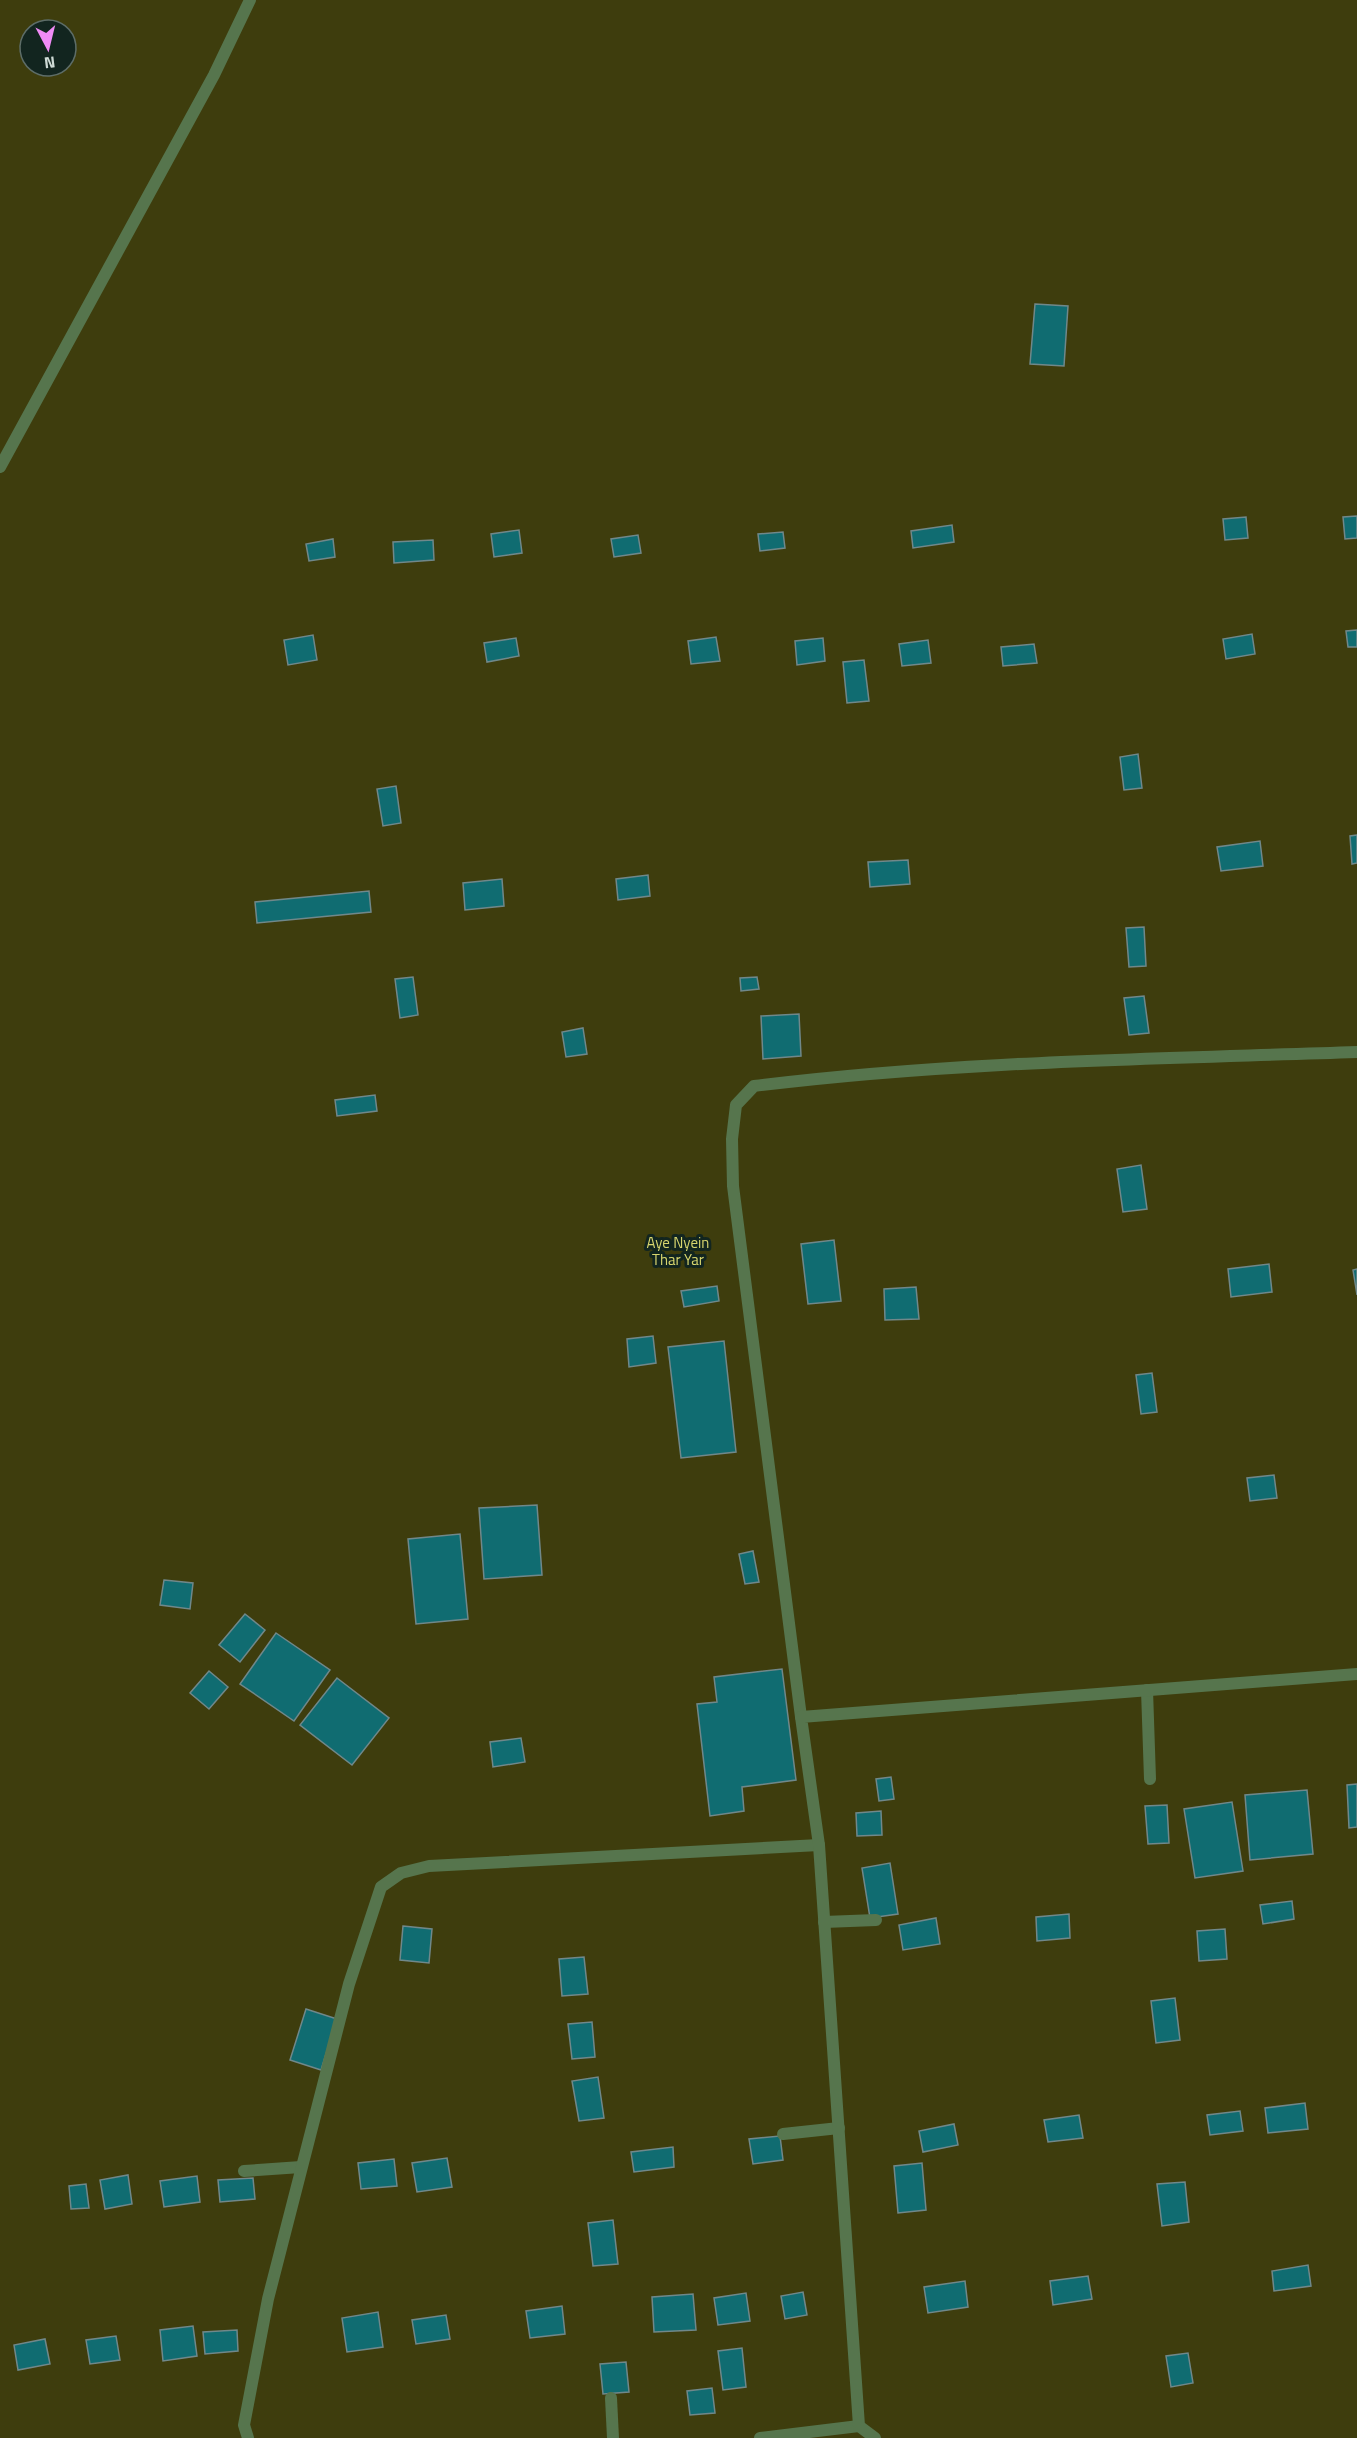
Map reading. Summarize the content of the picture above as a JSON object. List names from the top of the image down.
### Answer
{
  "parks": ["Aye Nyein Thar Yar"],
  "north": "bottom"
}
